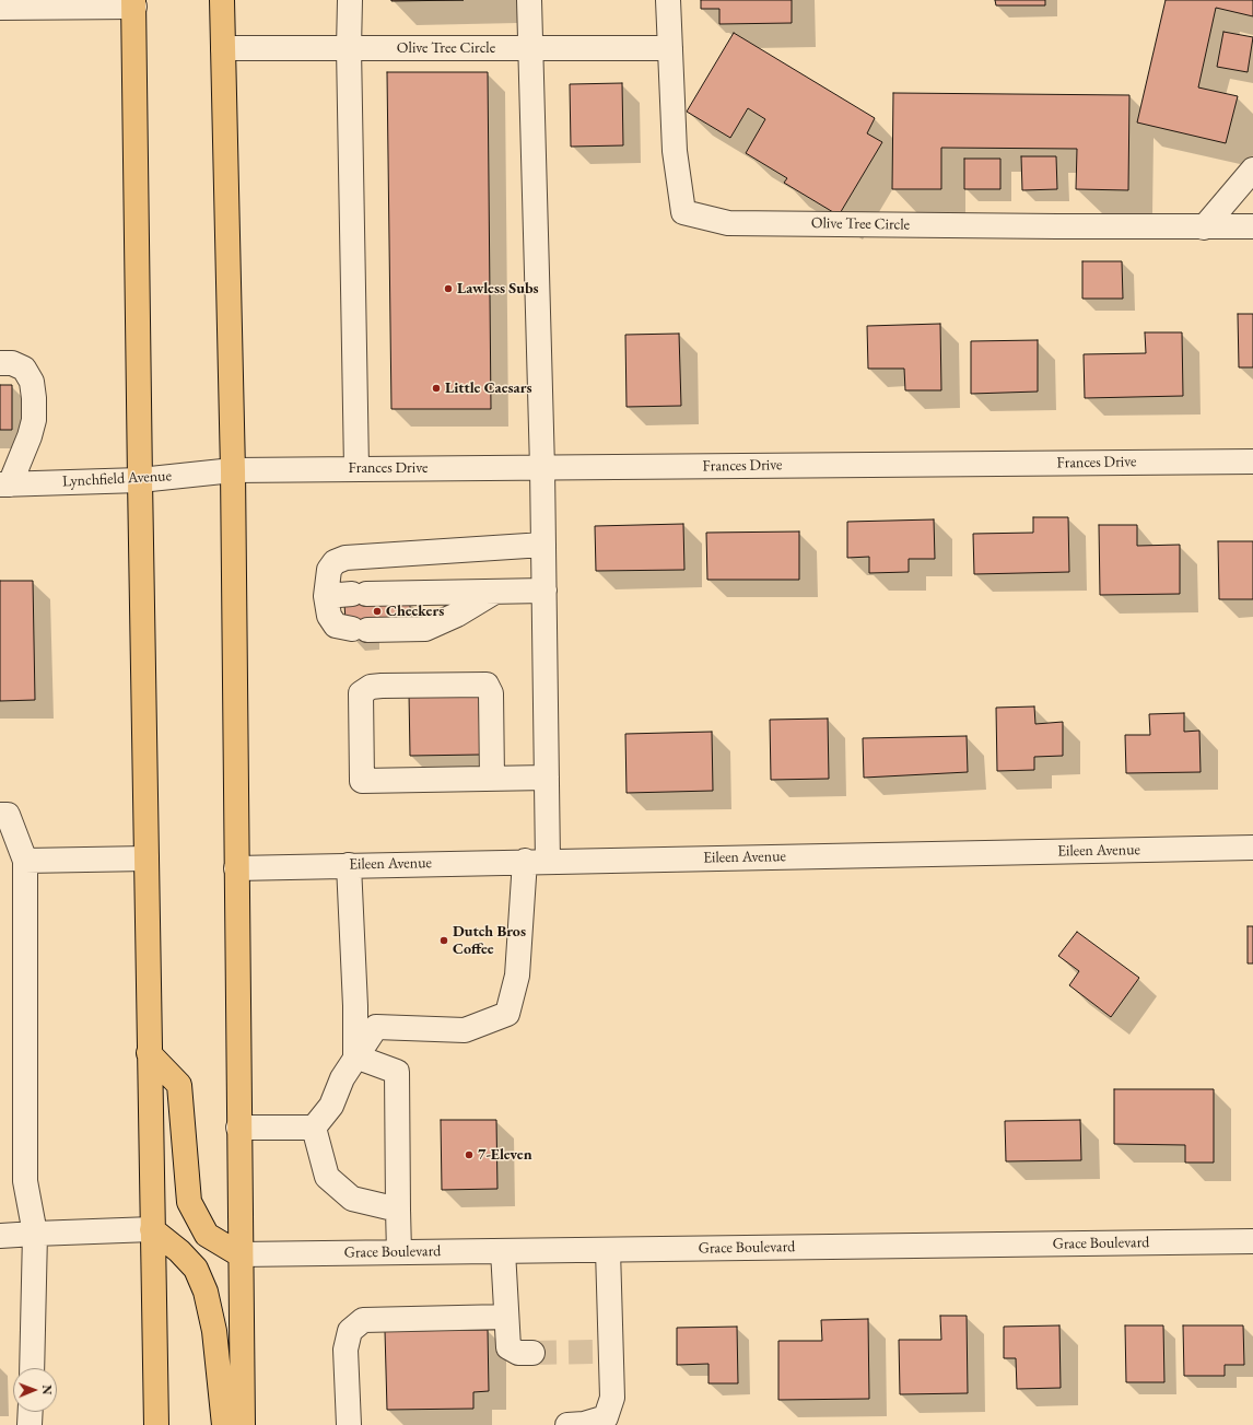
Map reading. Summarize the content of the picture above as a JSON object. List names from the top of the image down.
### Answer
{
  "streets": {
    "street": [
      "Olive Tree Circle",
      "Frances Drive",
      "Lynchfield Avenue",
      "Eileen Avenue",
      "Grace Boulevard"
    ]
  },
  "crossings": [
    ["Frances Drive", "Lynchfield Avenue"]
  ],
  "places": [
    "Lawless Subs",
    "Little Caesars",
    "Checkers",
    "Dutch Bros Coffee",
    "7-Eleven"
  ],
  "north": "right"
}
